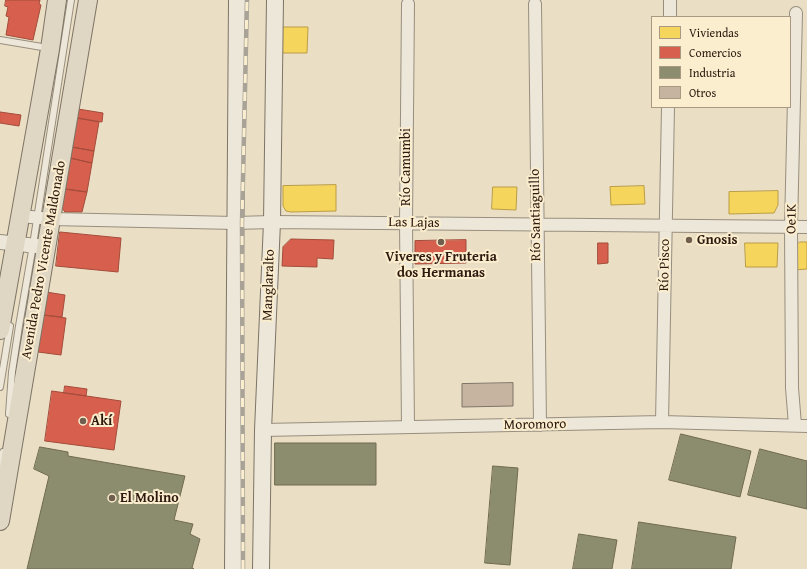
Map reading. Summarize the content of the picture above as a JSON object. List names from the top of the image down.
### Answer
{
  "streets": {
    "main road": ["Avenida Pedro Vicente Maldonado", "Manglaralto"],
    "street": [
      "Río Camumbi",
      "Río Santiaguillo",
      "Oe1K",
      "Las Lajas",
      "Río Pisco",
      "Moromoro"
    ]
  },
  "crossings": [
    ["Río Camumbi", "Las Lajas"],
    ["Río Camumbi", "Moromoro"],
    ["Río Santiaguillo", "Las Lajas"],
    ["Río Santiaguillo", "Moromoro"],
    ["Oe1K", "Las Lajas"],
    ["Oe1K", "Moromoro"],
    ["Las Lajas", "Avenida Pedro Vicente Maldonado"],
    ["Las Lajas", "Río Pisco"],
    ["Las Lajas", "Manglaralto"],
    ["Río Pisco", "Moromoro"],
    ["Manglaralto", "Moromoro"]
  ],
  "places": [
    "Gnosis",
    "Viveres y Fruteria dos Hermanas",
    "Akí",
    "El Molino"
  ],
  "legend": [
    "Viviendas",
    "Comercios",
    "Industria",
    "Otros"
  ]
}
